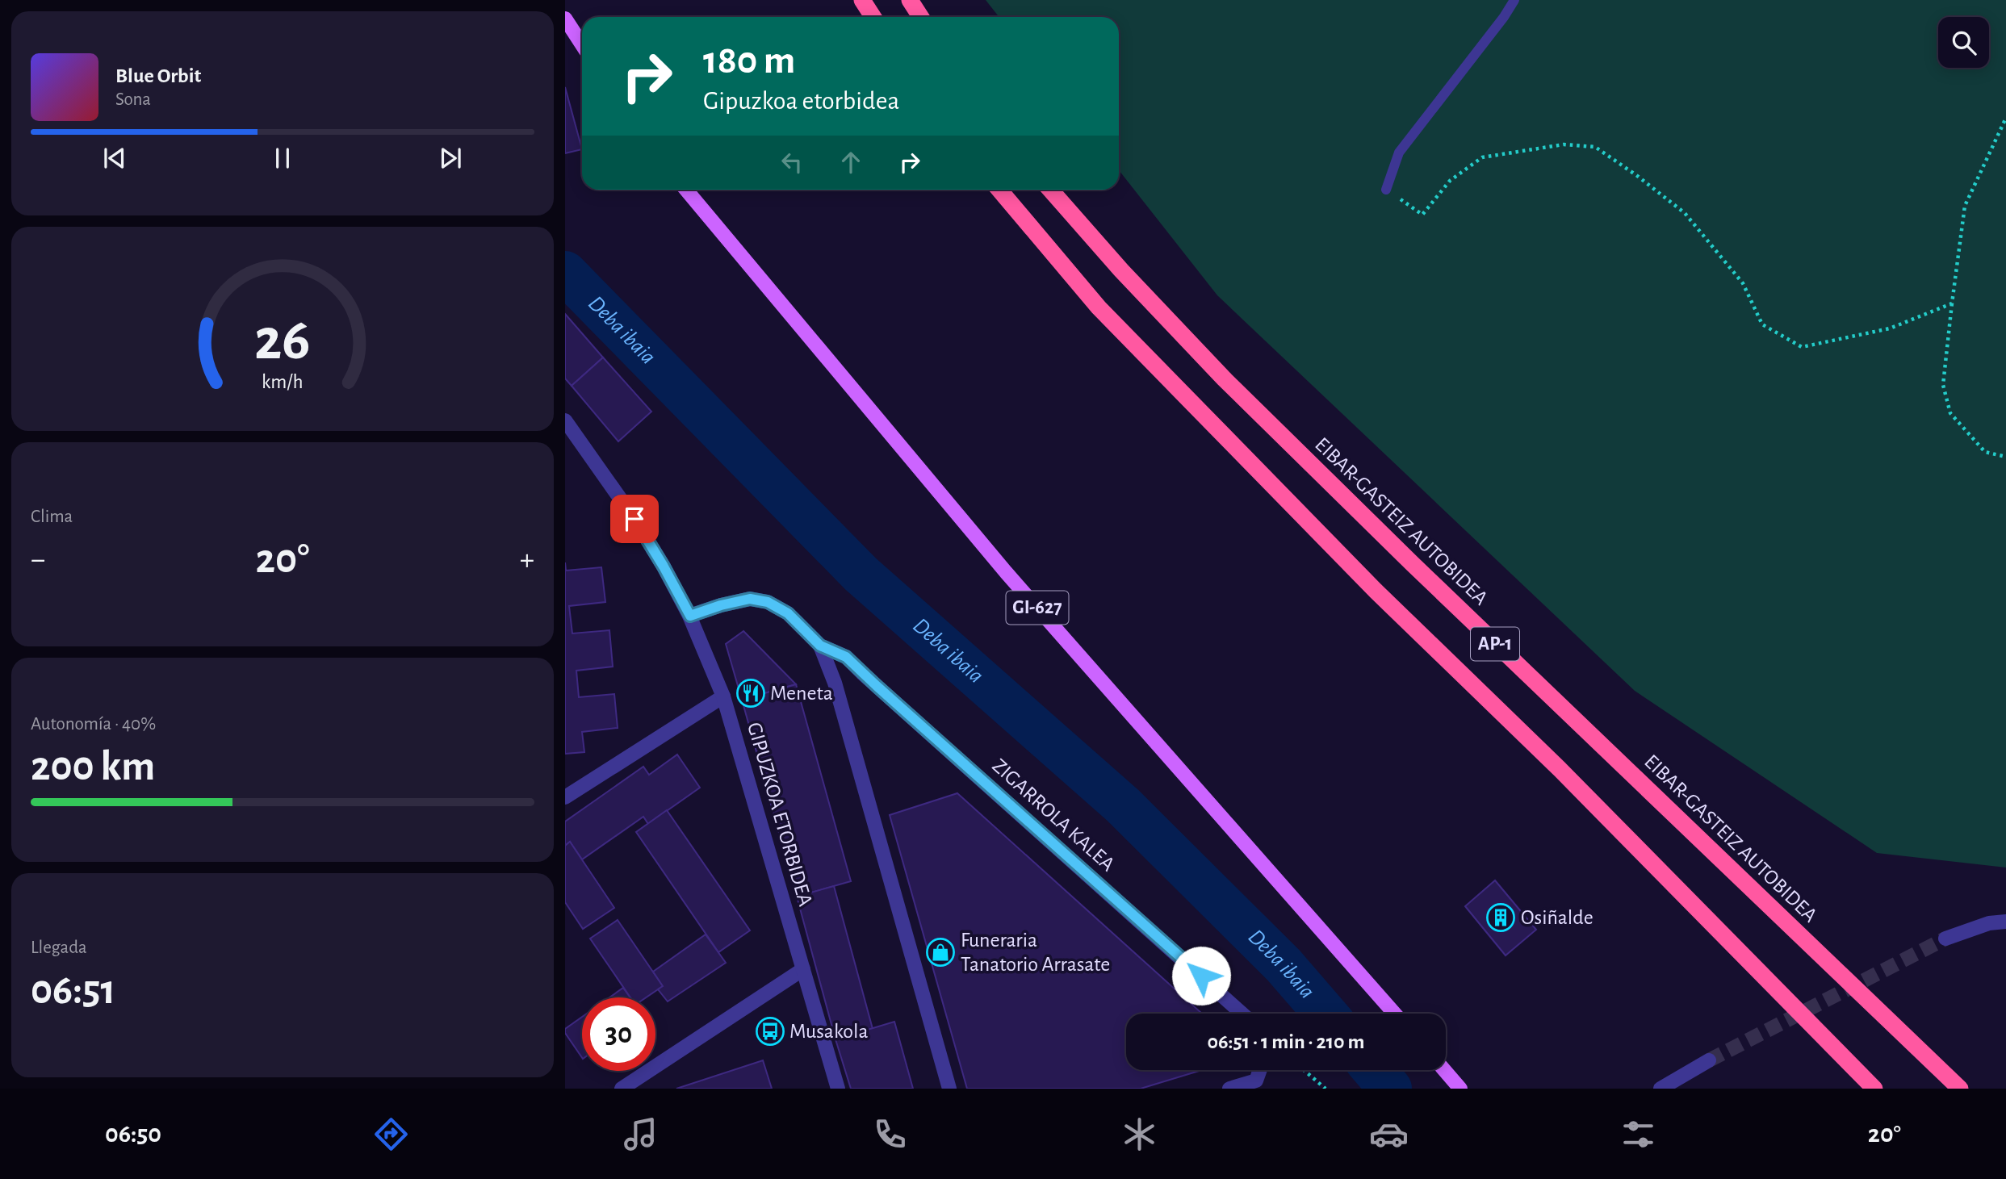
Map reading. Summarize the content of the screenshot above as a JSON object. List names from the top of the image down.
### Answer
{
  "streets": {
    "highway": ["EIBAR-GASTEIZ AUTOBIDEA", "AP-1"],
    "main road": ["GI-627"],
    "street": ["GIPUZKOA ETORBIDEA", "ZIGARROLA KALEA"]
  },
  "crossings": [
    ["GIPUZKOA ETORBIDEA", "ZIGARROLA KALEA"]
  ],
  "water": ["Deba ibaia"],
  "places": {
    "restaurant": ["Meneta"],
    "building": ["Osiñalde"],
    "shop": ["Funeraria Tanatorio Arrasate"],
    "bus stop": ["Musakola"]
  },
  "page": {
    "turn": ["180 m", "Gipuzkoa etorbidea"],
    "song": ["Blue Orbit", "Sona"],
    "tile": [
      "Clima",
      ["Autonomía · 40%", "200 km"],
      ["Llegada", "06:51"]
    ],
    "heat": ["−", "20°", "+"],
    "limit": "30",
    "trip": "06:51 · 1 min · 210 m",
    "tabs": ["06:50", "20°"],
    "gauge": ["26", "km/h"]
  }
}
